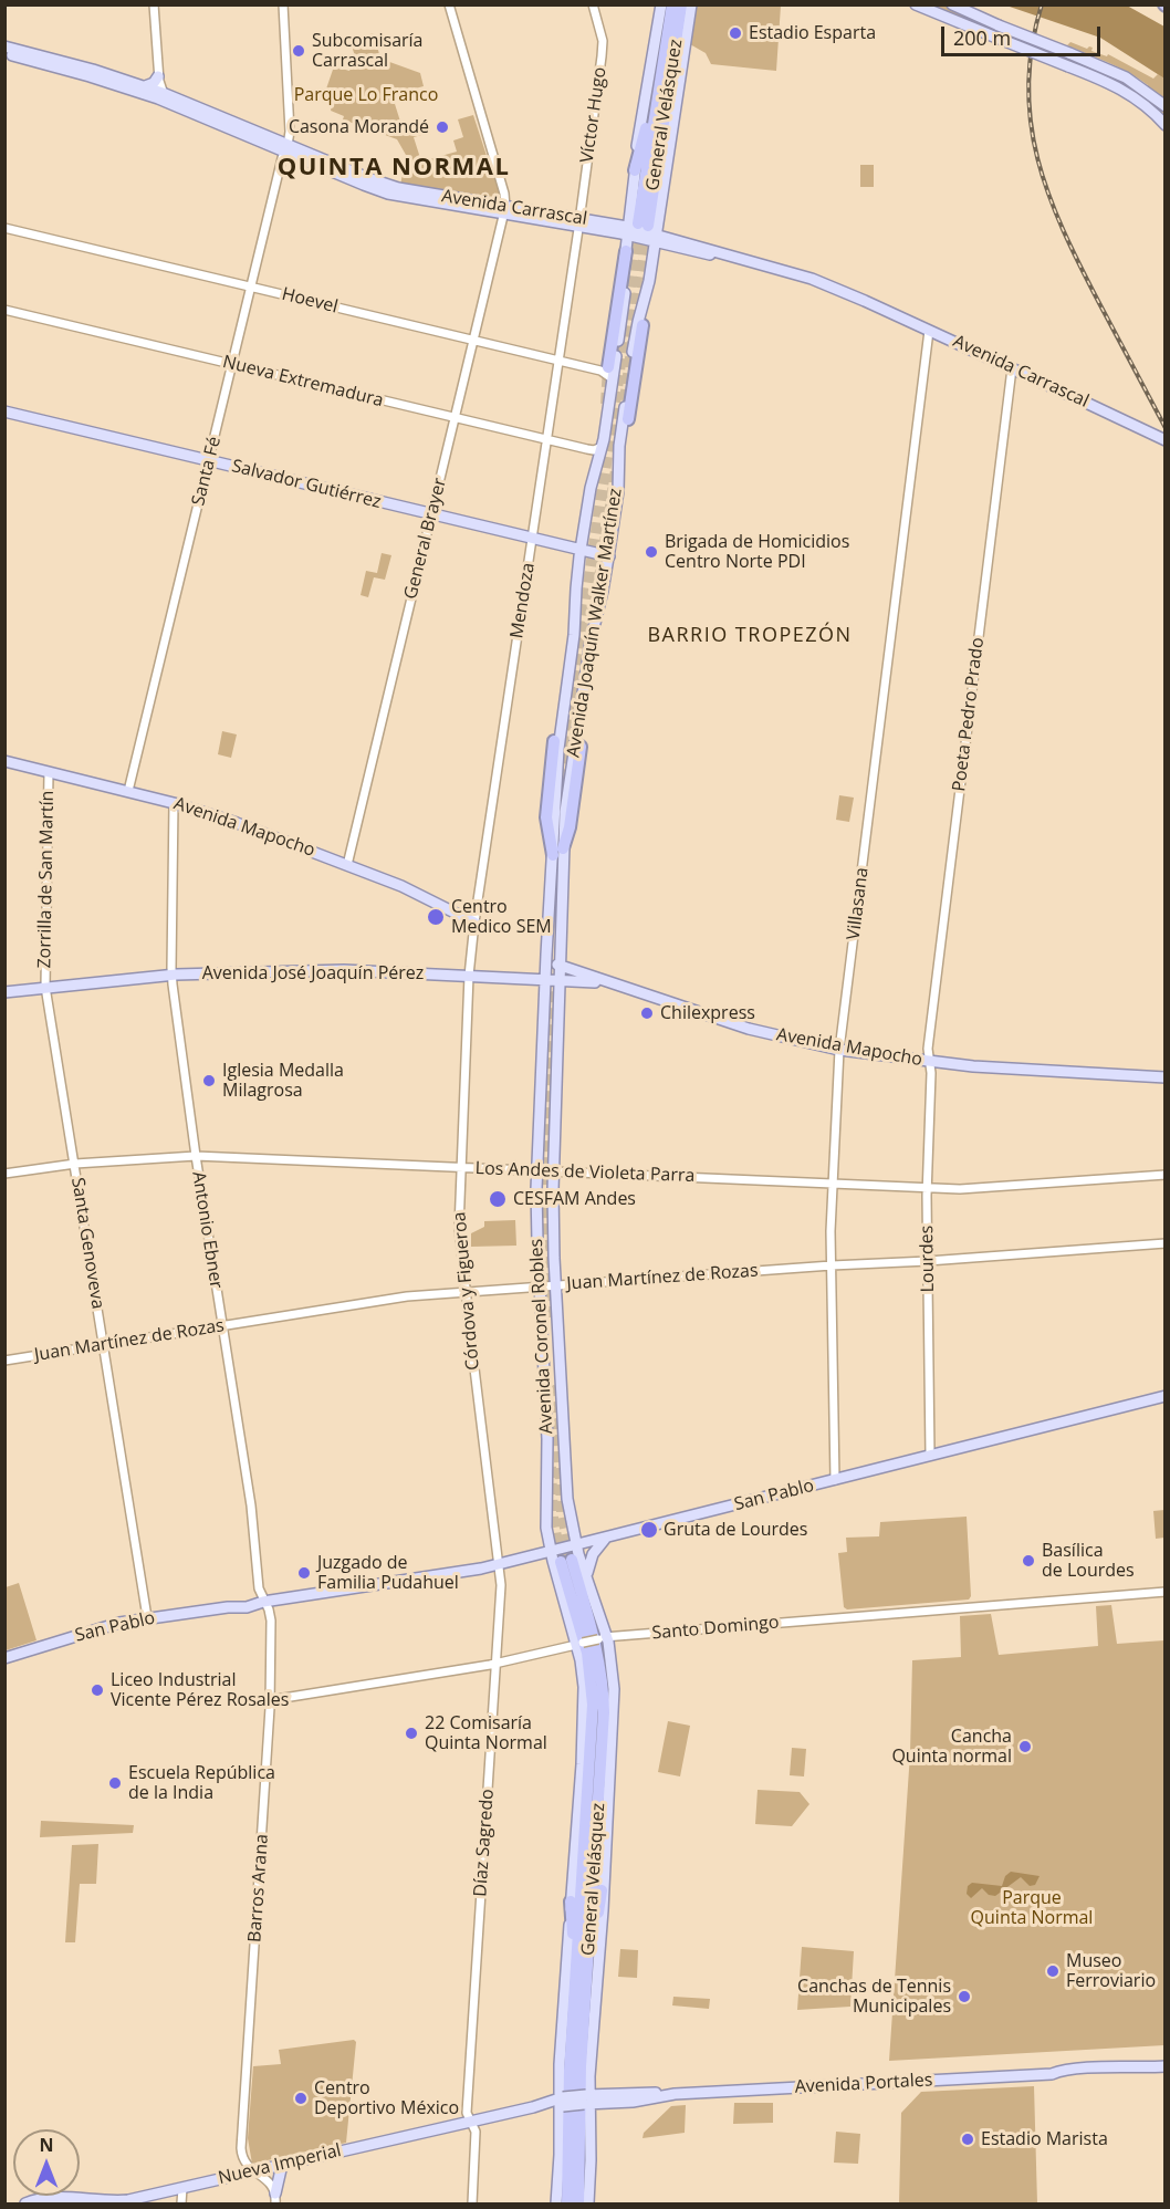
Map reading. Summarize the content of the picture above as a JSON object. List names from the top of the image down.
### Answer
{
  "streets": {
    "highway": ["General Velásquez"],
    "main road": [
      "Avenida Carrascal",
      "Salvador Gutiérrez",
      "Avenida Joaquín Walker Martínez",
      "Avenida Mapocho",
      "Avenida José Joaquín Pérez",
      "Avenida Coronel Robles",
      "San Pablo",
      "Avenida Portales",
      "Nueva Imperial"
    ],
    "street": [
      "Víctor Hugo",
      "Hoevel",
      "Nueva Extremadura",
      "Santa Fé",
      "General Brayer",
      "Mendoza",
      "Poeta Pedro Prado",
      "Zorrilla de San Martín",
      "Villasana",
      "Los Andes de Violeta Parra",
      "Antonio Ebner",
      "Santa Genoveva",
      "Lourdes",
      "Juan Martínez de Rozas",
      "Córdova y Figueroa",
      "Santo Domingo",
      "Díaz Sagredo",
      "Barros Arana"
    ]
  },
  "crossings": [
    ["Víctor Hugo", "Avenida Carrascal"],
    ["Víctor Hugo", "Mendoza"],
    ["General Velásquez", "Avenida Carrascal"],
    ["General Velásquez", "Avenida Joaquín Walker Martínez"],
    ["Avenida Carrascal", "Santa Fé"],
    ["Avenida Carrascal", "General Brayer"],
    ["Avenida Carrascal", "Mendoza"],
    ["Avenida Carrascal", "Avenida Joaquín Walker Martínez"],
    ["Avenida Carrascal", "Poeta Pedro Prado"],
    ["Avenida Carrascal", "Villasana"],
    ["Hoevel", "Santa Fé"],
    ["Hoevel", "General Brayer"],
    ["Hoevel", "Mendoza"],
    ["Hoevel", "Avenida Joaquín Walker Martínez"],
    ["Nueva Extremadura", "Santa Fé"],
    ["Nueva Extremadura", "General Brayer"],
    ["Nueva Extremadura", "Mendoza"],
    ["Nueva Extremadura", "Avenida Joaquín Walker Martínez"],
    ["Santa Fé", "Salvador Gutiérrez"],
    ["Santa Fé", "Avenida Mapocho"],
    ["Salvador Gutiérrez", "General Brayer"],
    ["Salvador Gutiérrez", "Mendoza"],
    ["Salvador Gutiérrez", "Avenida Joaquín Walker Martínez"],
    ["General Brayer", "Avenida Mapocho"],
    ["Mendoza", "Avenida Mapocho"],
    ["Mendoza", "Avenida José Joaquín Pérez"],
    ["Mendoza", "Córdova y Figueroa"],
    ["Avenida Joaquín Walker Martínez", "Avenida Mapocho"],
    ["Avenida Joaquín Walker Martínez", "Avenida Coronel Robles"],
    ["Poeta Pedro Prado", "Avenida Mapocho"],
    ["Poeta Pedro Prado", "Lourdes"],
    ["Avenida Mapocho", "Zorrilla de San Martín"],
    ["Avenida Mapocho", "Villasana"],
    ["Avenida Mapocho", "Avenida José Joaquín Pérez"],
    ["Avenida Mapocho", "Antonio Ebner"],
    ["Avenida Mapocho", "Lourdes"],
    ["Avenida Mapocho", "Avenida Coronel Robles"],
    ["Zorrilla de San Martín", "Avenida José Joaquín Pérez"],
    ["Zorrilla de San Martín", "Santa Genoveva"],
    ["Villasana", "Los Andes de Violeta Parra"],
    ["Villasana", "Juan Martínez de Rozas"],
    ["Villasana", "San Pablo"],
    ["Avenida José Joaquín Pérez", "Antonio Ebner"],
    ["Avenida José Joaquín Pérez", "Santa Genoveva"],
    ["Avenida José Joaquín Pérez", "Córdova y Figueroa"],
    ["Avenida José Joaquín Pérez", "Avenida Coronel Robles"],
    ["Los Andes de Violeta Parra", "Antonio Ebner"],
    ["Los Andes de Violeta Parra", "Santa Genoveva"],
    ["Los Andes de Violeta Parra", "Lourdes"],
    ["Los Andes de Violeta Parra", "Córdova y Figueroa"],
    ["Los Andes de Violeta Parra", "Avenida Coronel Robles"],
    ["Antonio Ebner", "Juan Martínez de Rozas"],
    ["Antonio Ebner", "San Pablo"],
    ["Antonio Ebner", "Barros Arana"],
    ["Santa Genoveva", "Juan Martínez de Rozas"],
    ["Santa Genoveva", "San Pablo"],
    ["Lourdes", "Juan Martínez de Rozas"],
    ["Lourdes", "San Pablo"],
    ["Juan Martínez de Rozas", "Córdova y Figueroa"],
    ["Juan Martínez de Rozas", "Avenida Coronel Robles"],
    ["Córdova y Figueroa", "San Pablo"],
    ["Córdova y Figueroa", "Díaz Sagredo"],
    ["Avenida Coronel Robles", "San Pablo"],
    ["Avenida Coronel Robles", "Santo Domingo"],
    ["Avenida Coronel Robles", "Avenida Portales"],
    ["Avenida Coronel Robles", "Nueva Imperial"],
    ["San Pablo", "Díaz Sagredo"],
    ["San Pablo", "Barros Arana"],
    ["Santo Domingo", "Díaz Sagredo"],
    ["Santo Domingo", "Barros Arana"],
    ["Díaz Sagredo", "Nueva Imperial"],
    ["Barros Arana", "Nueva Imperial"],
    ["Avenida Portales", "Nueva Imperial"]
  ],
  "districts": ["QUINTA NORMAL", "BARRIO TROPEZÓN"],
  "parks": ["Parque Lo Franco", "Parque Quinta Normal"],
  "places": [
    "Estadio Esparta",
    "Subcomisaría Carrascal",
    "Casona Morandé",
    "Brigada de Homicidios Centro Norte PDI",
    "Centro Medico SEM",
    "Chilexpress",
    "Iglesia Medalla Milagrosa",
    "CESFAM Andes",
    "Gruta de Lourdes",
    "Basílica de Lourdes",
    "Juzgado de Familia Pudahuel",
    "Liceo Industrial Vicente Pérez Rosales",
    "22 Comisaría Quinta Normal",
    "Cancha Quinta normal",
    "Escuela República de la India",
    "Museo Ferroviario",
    "Canchas de Tennis Municipales",
    "Centro Deportivo México",
    "Estadio Marista"
  ],
  "scale_bar": "200 m",
  "north": "top"
}
